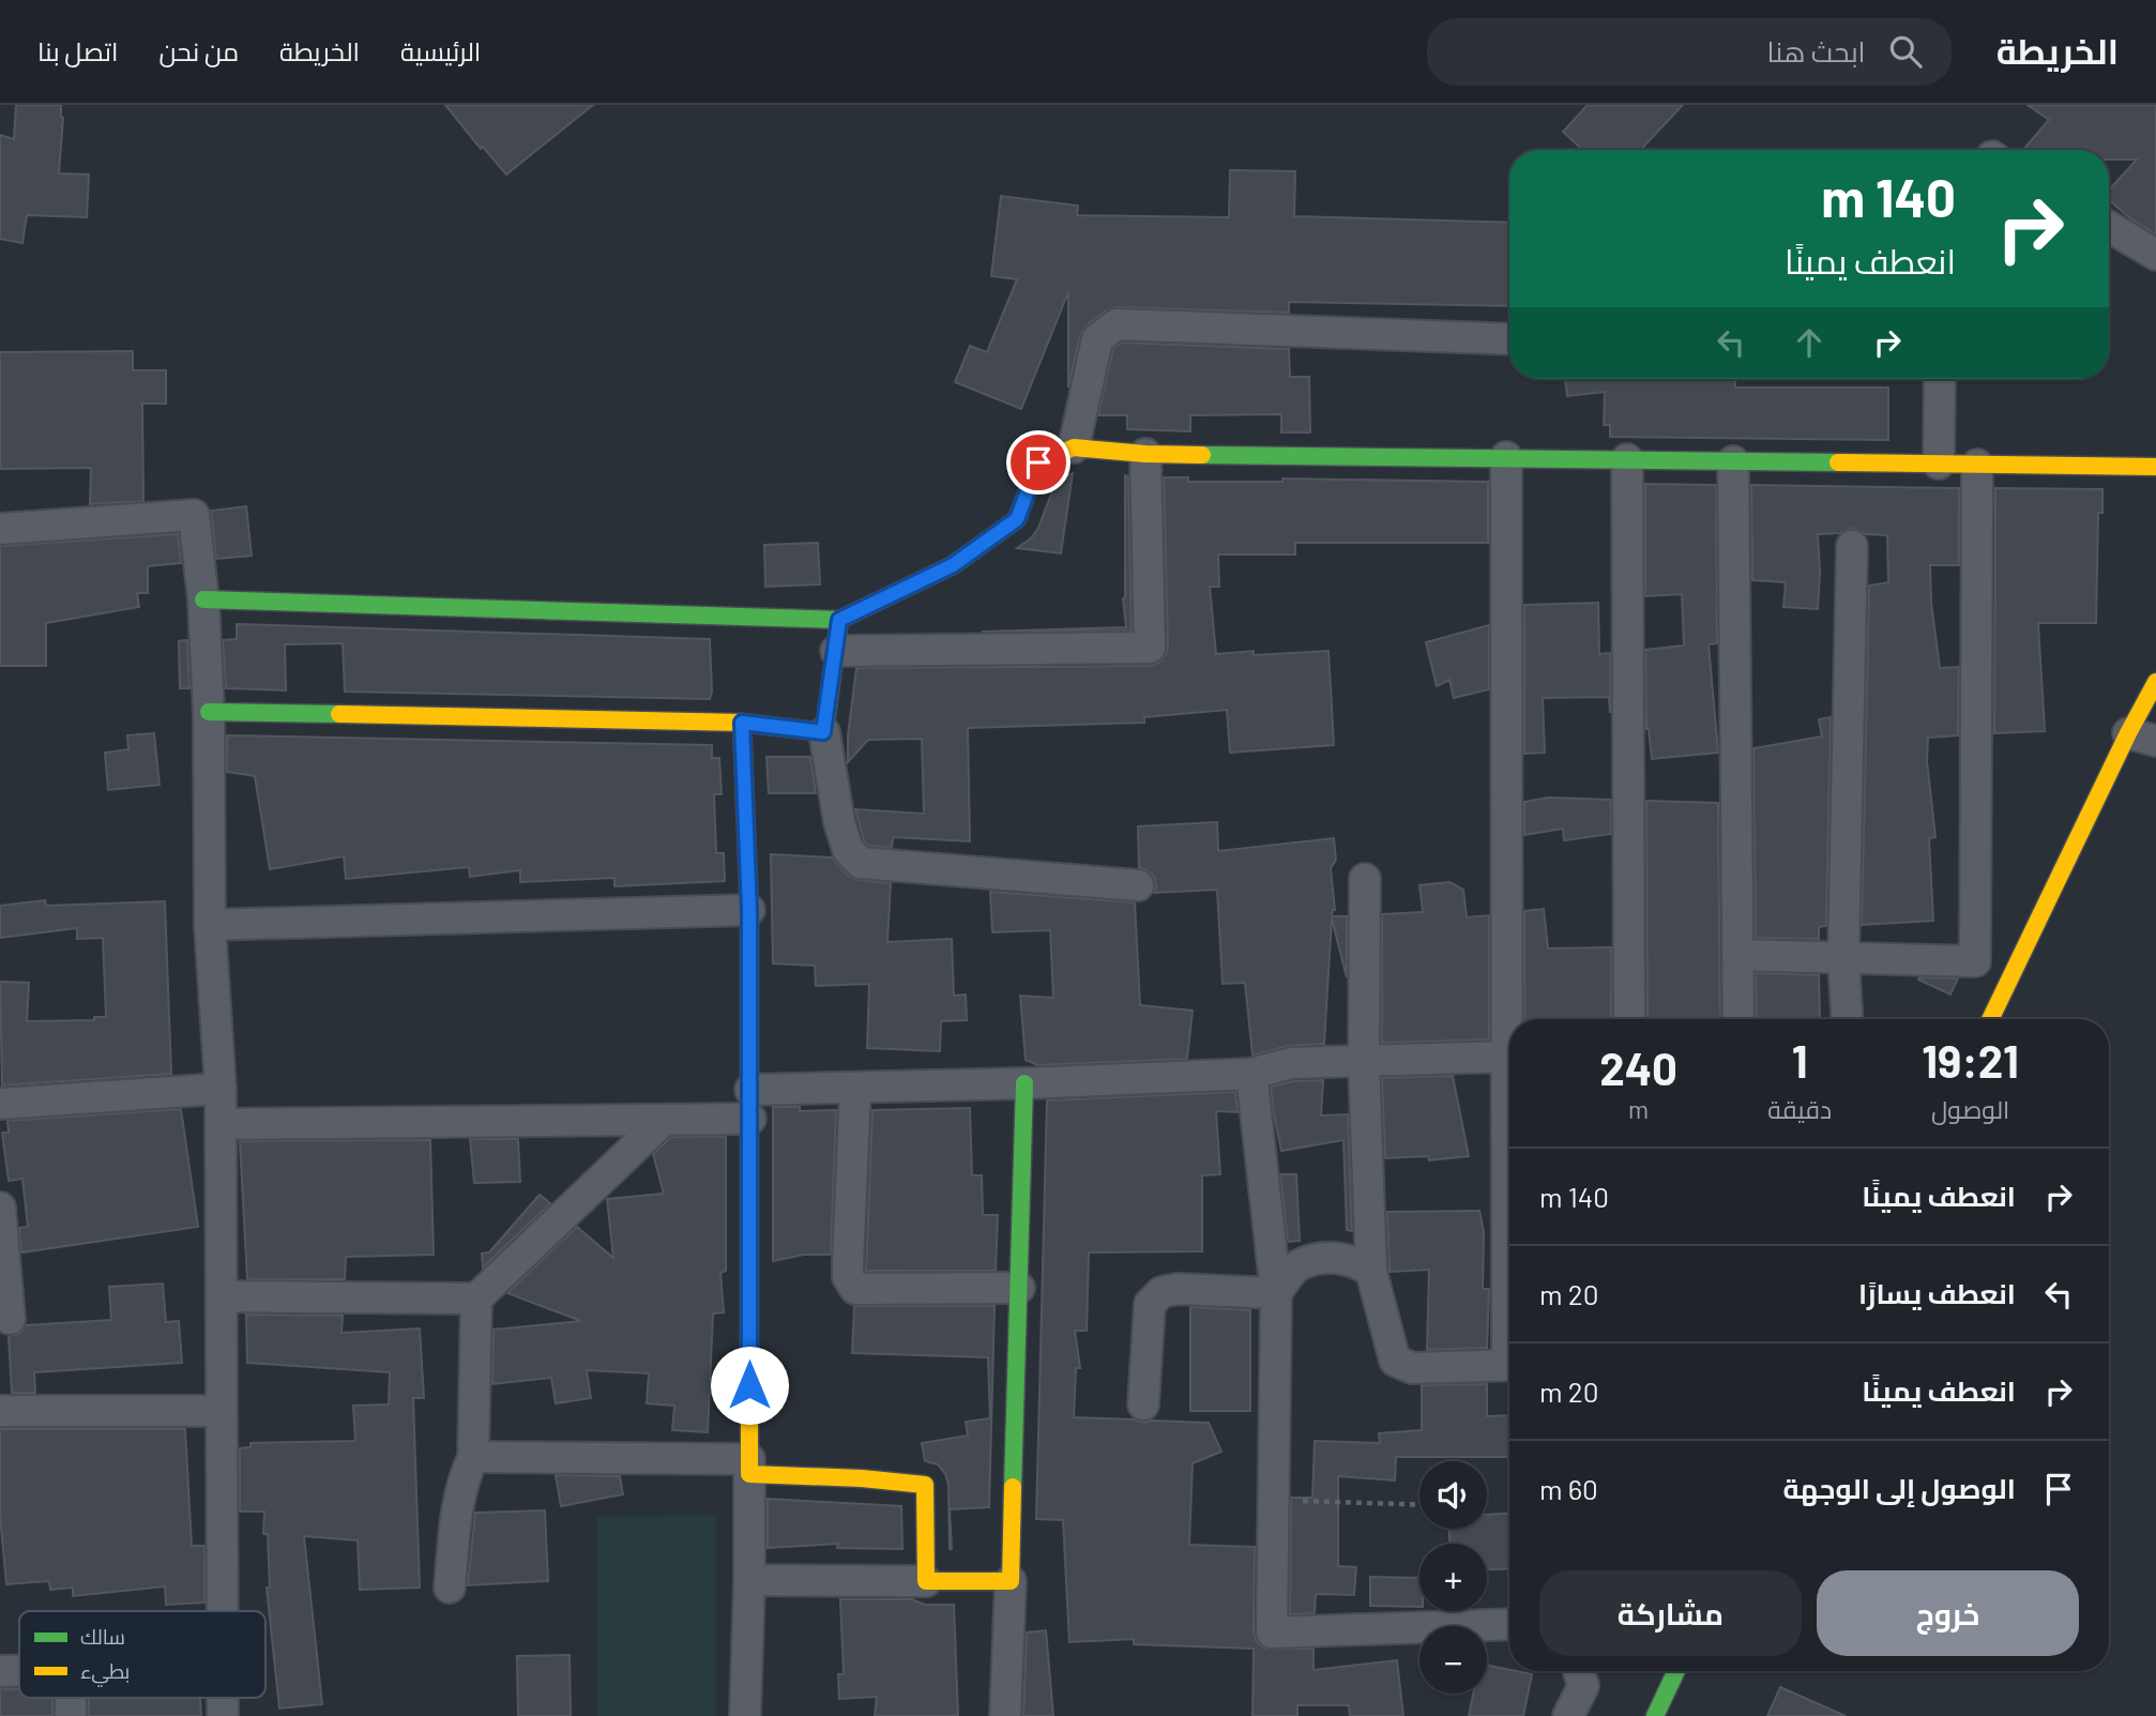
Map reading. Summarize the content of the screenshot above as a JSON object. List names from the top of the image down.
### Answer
{
  "legend": ["سالك", "بطيء"],
  "page": {
    "header": "الخريطة",
    "search": "ابحث هنا",
    "nav": [
      "الرئيسية",
      "الخريطة",
      "من نحن",
      "اتصل بنا"
    ],
    "turn": ["140 m", "انعطف يمينًا"],
    "eta": [
      "19:21",
      "الوصول",
      "1",
      "دقيقة",
      "240",
      "m"
    ],
    "list": [
      {
        "name": "انعطف يمينًا",
        "value": "140 m"
      },
      {
        "name": "انعطف يسارًا",
        "value": "20 m"
      },
      {
        "name": "انعطف يمينًا",
        "value": "20 m"
      },
      {
        "name": "الوصول إلى الوجهة",
        "value": "60 m"
      }
    ],
    "map_buttons": ["+", "−"],
    "buttons": ["خروج", "مشاركة"]
  }
}
